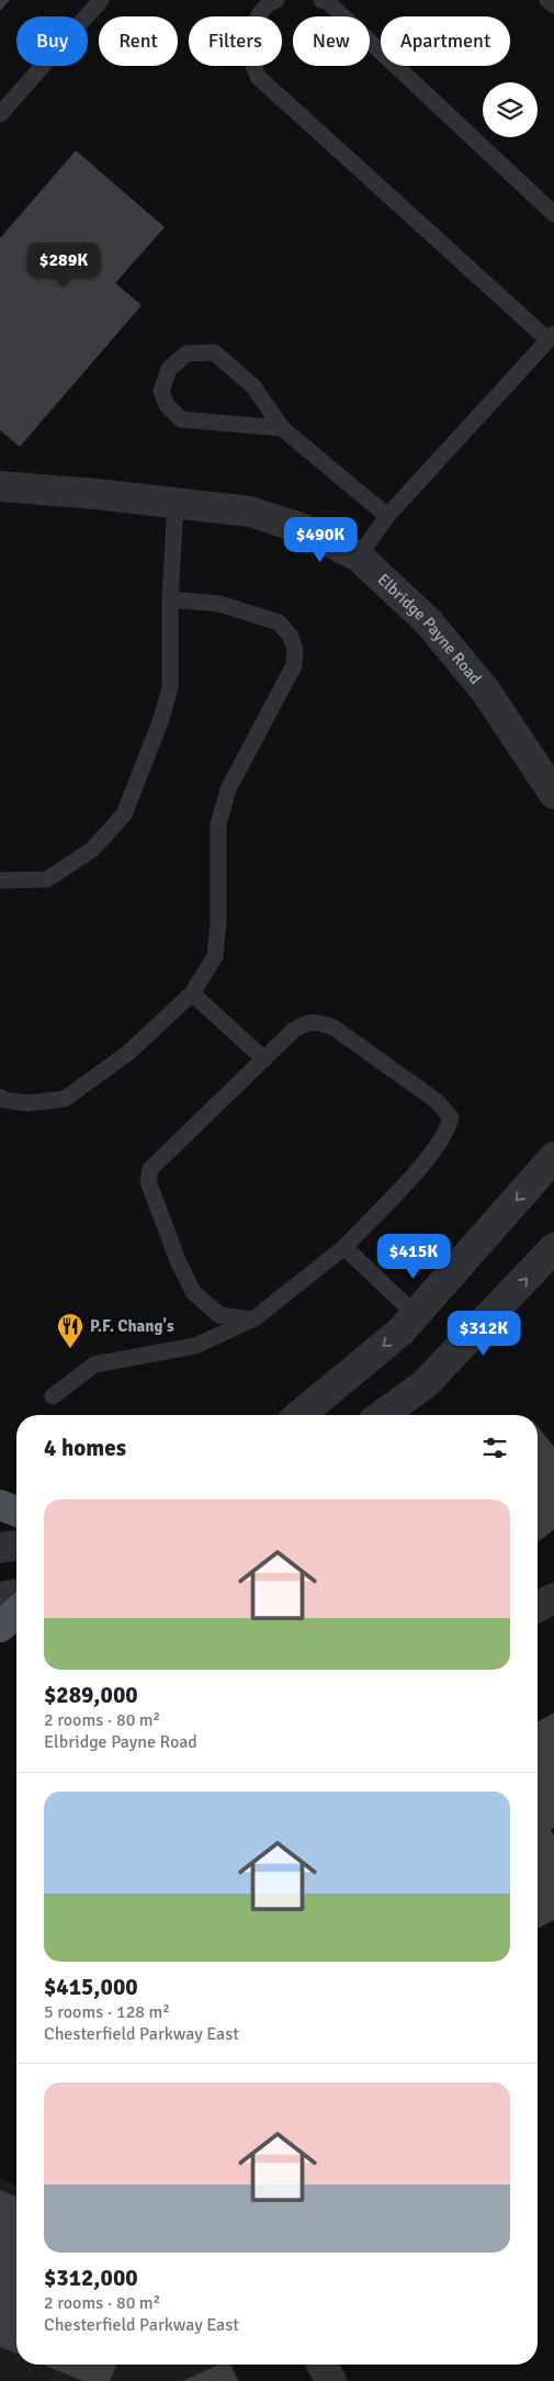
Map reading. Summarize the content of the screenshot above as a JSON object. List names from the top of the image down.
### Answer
{
  "streets": {
    "street": ["Elbridge Payne Road"]
  },
  "places": {
    "restaurant": ["P.F. Chang's"]
  },
  "page": {
    "chip": [
      "Buy",
      "Rent",
      "Filters",
      "New",
      "Apartment"
    ],
    "price": [
      "$289K",
      "$490K",
      "$415K",
      "$312K"
    ],
    "heading": "4 homes",
    "list": [
      {
        "name": "$289,000",
        "note": "2 rooms · 80 m² · Elbridge Payne Road"
      },
      {
        "name": "$415,000",
        "note": "5 rooms · 128 m² · Chesterfield Parkway East"
      },
      {
        "name": "$312,000",
        "note": "2 rooms · 80 m² · Chesterfield Parkway East"
      }
    ]
  }
}
